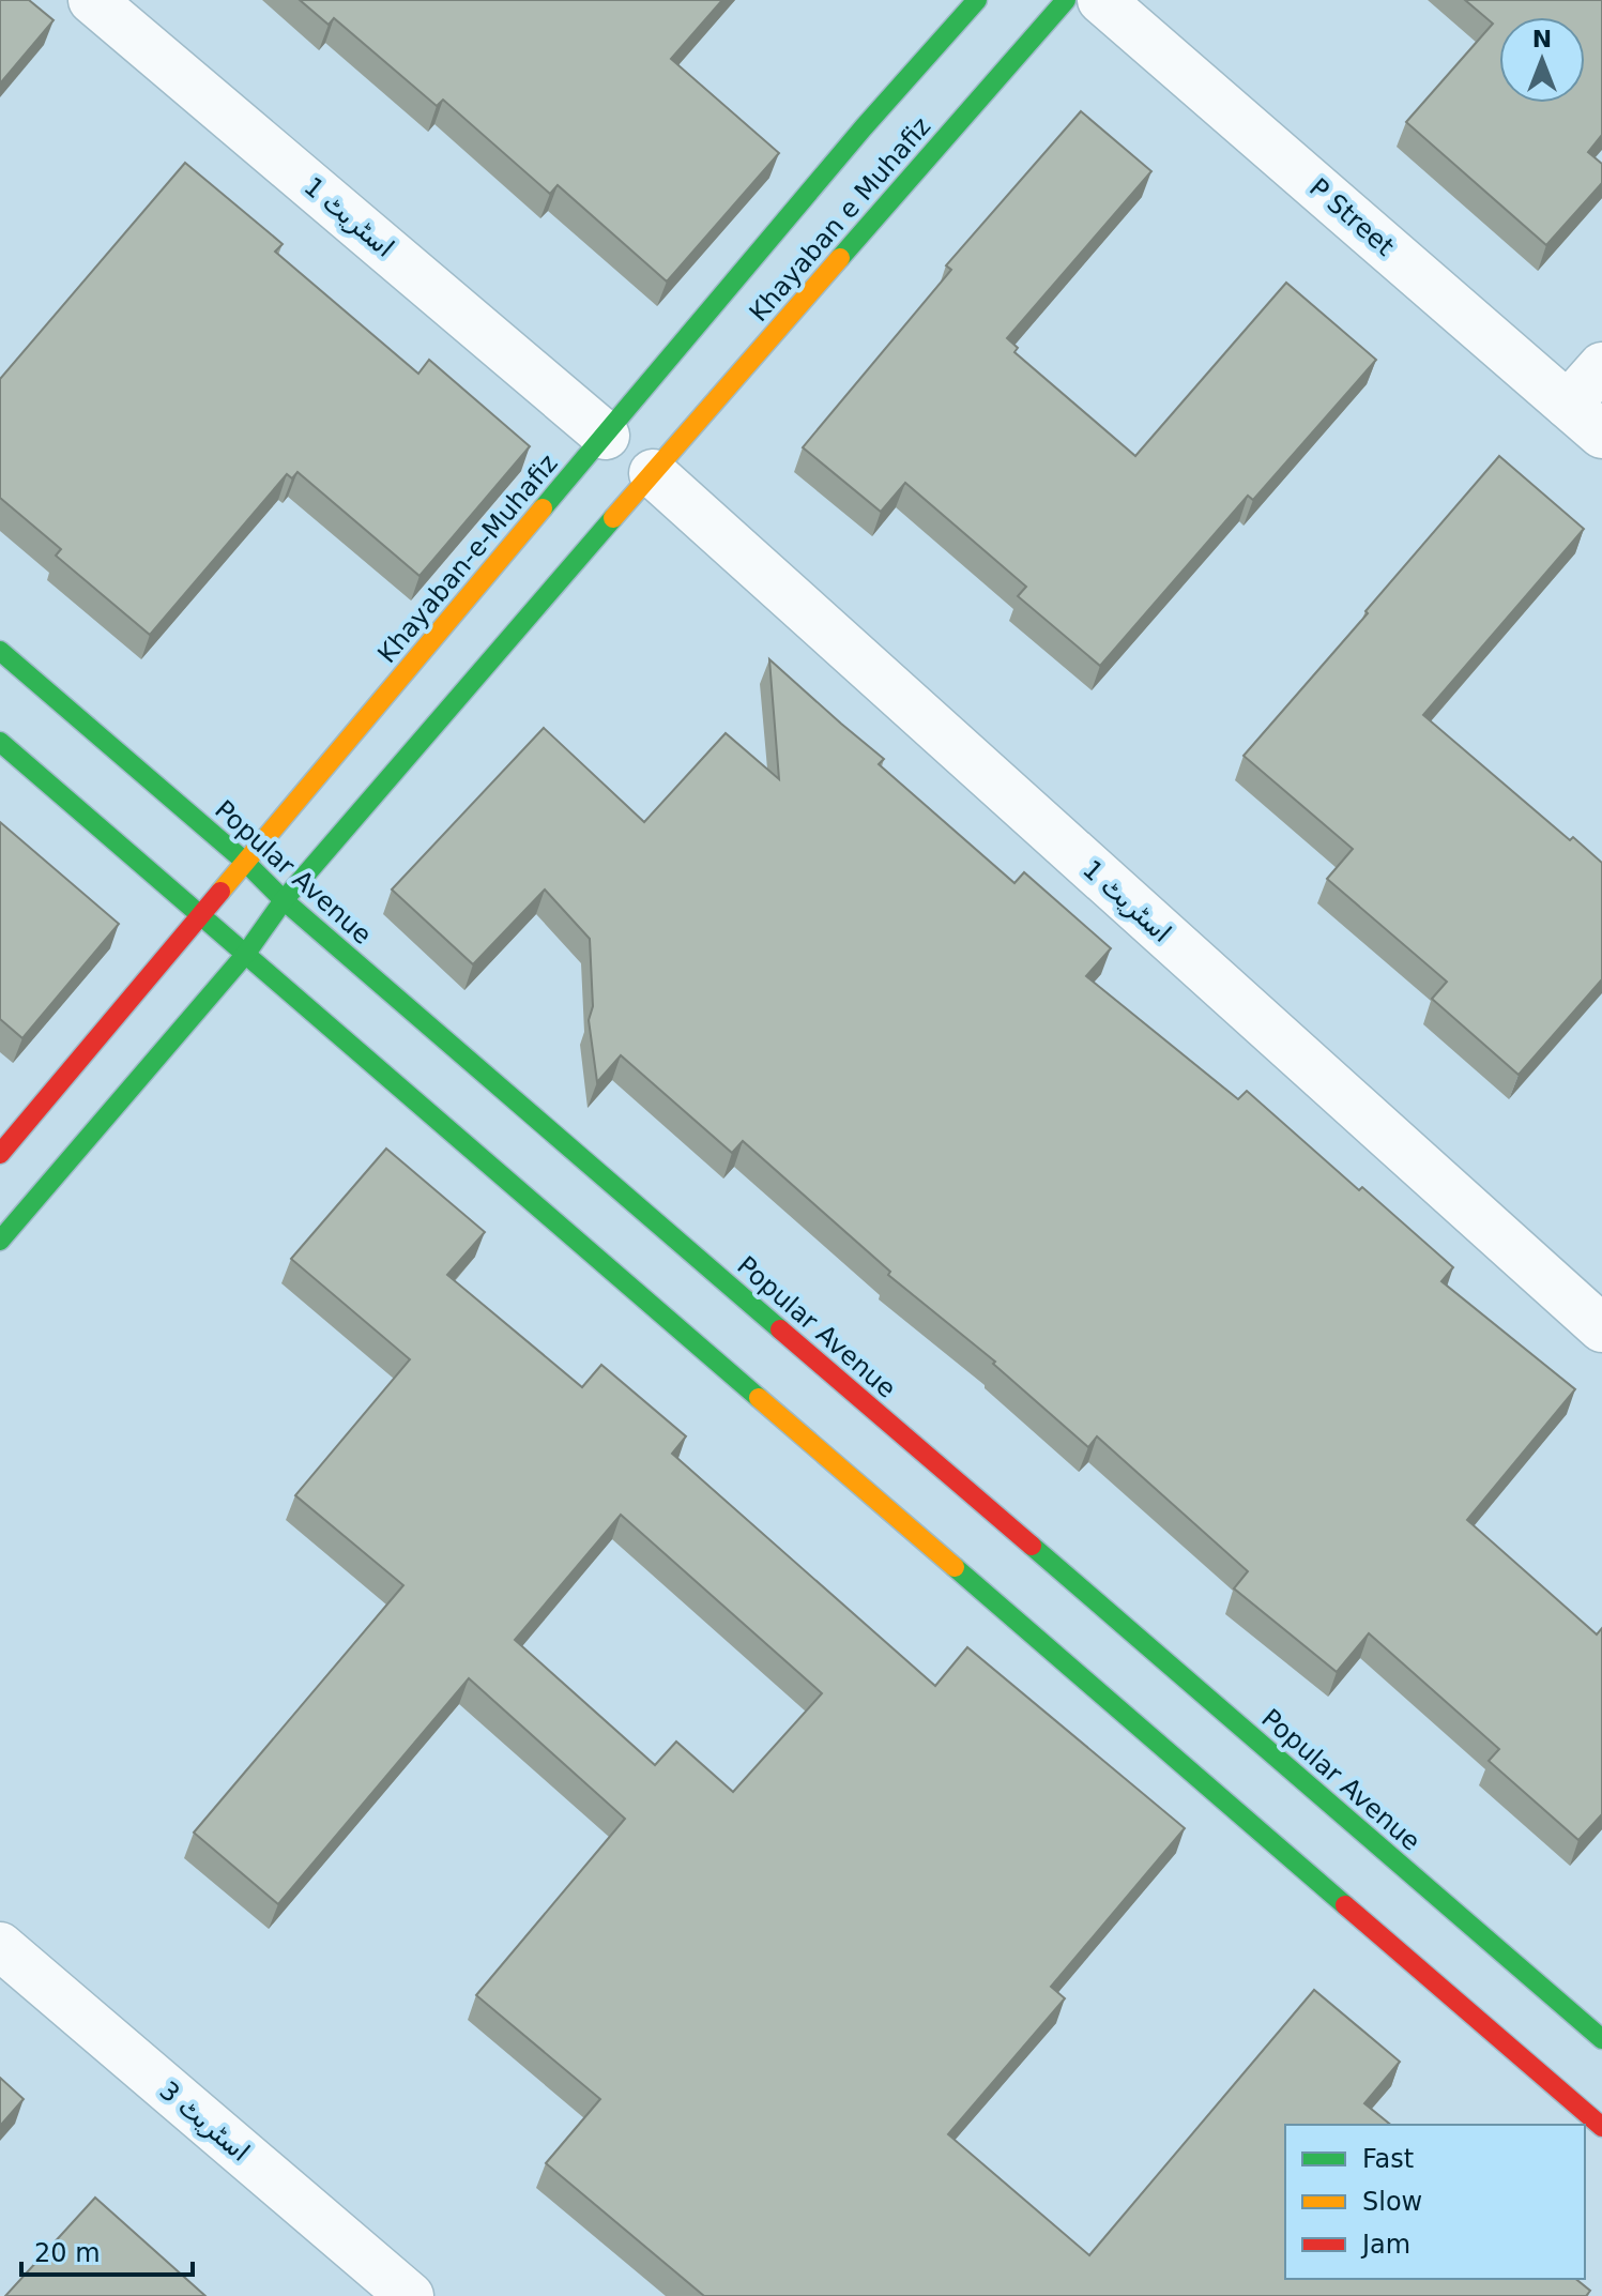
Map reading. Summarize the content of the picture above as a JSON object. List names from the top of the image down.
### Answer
{
  "streets": {
    "street": [
      "اسٹریٹ 1",
      "P Street",
      "Khayaban e Muhafiz",
      "Khayaban-e-Muhafiz",
      "Popular Avenue",
      "اسٹریٹ 3"
    ]
  },
  "crossings": [
    ["اسٹریٹ 1", "Khayaban e Muhafiz"],
    ["اسٹریٹ 1", "Khayaban-e-Muhafiz"],
    ["Khayaban-e-Muhafiz", "Popular Avenue"]
  ],
  "legend": ["Fast", "Slow", "Jam"],
  "scale_bar": "20 m",
  "north": "top"
}
